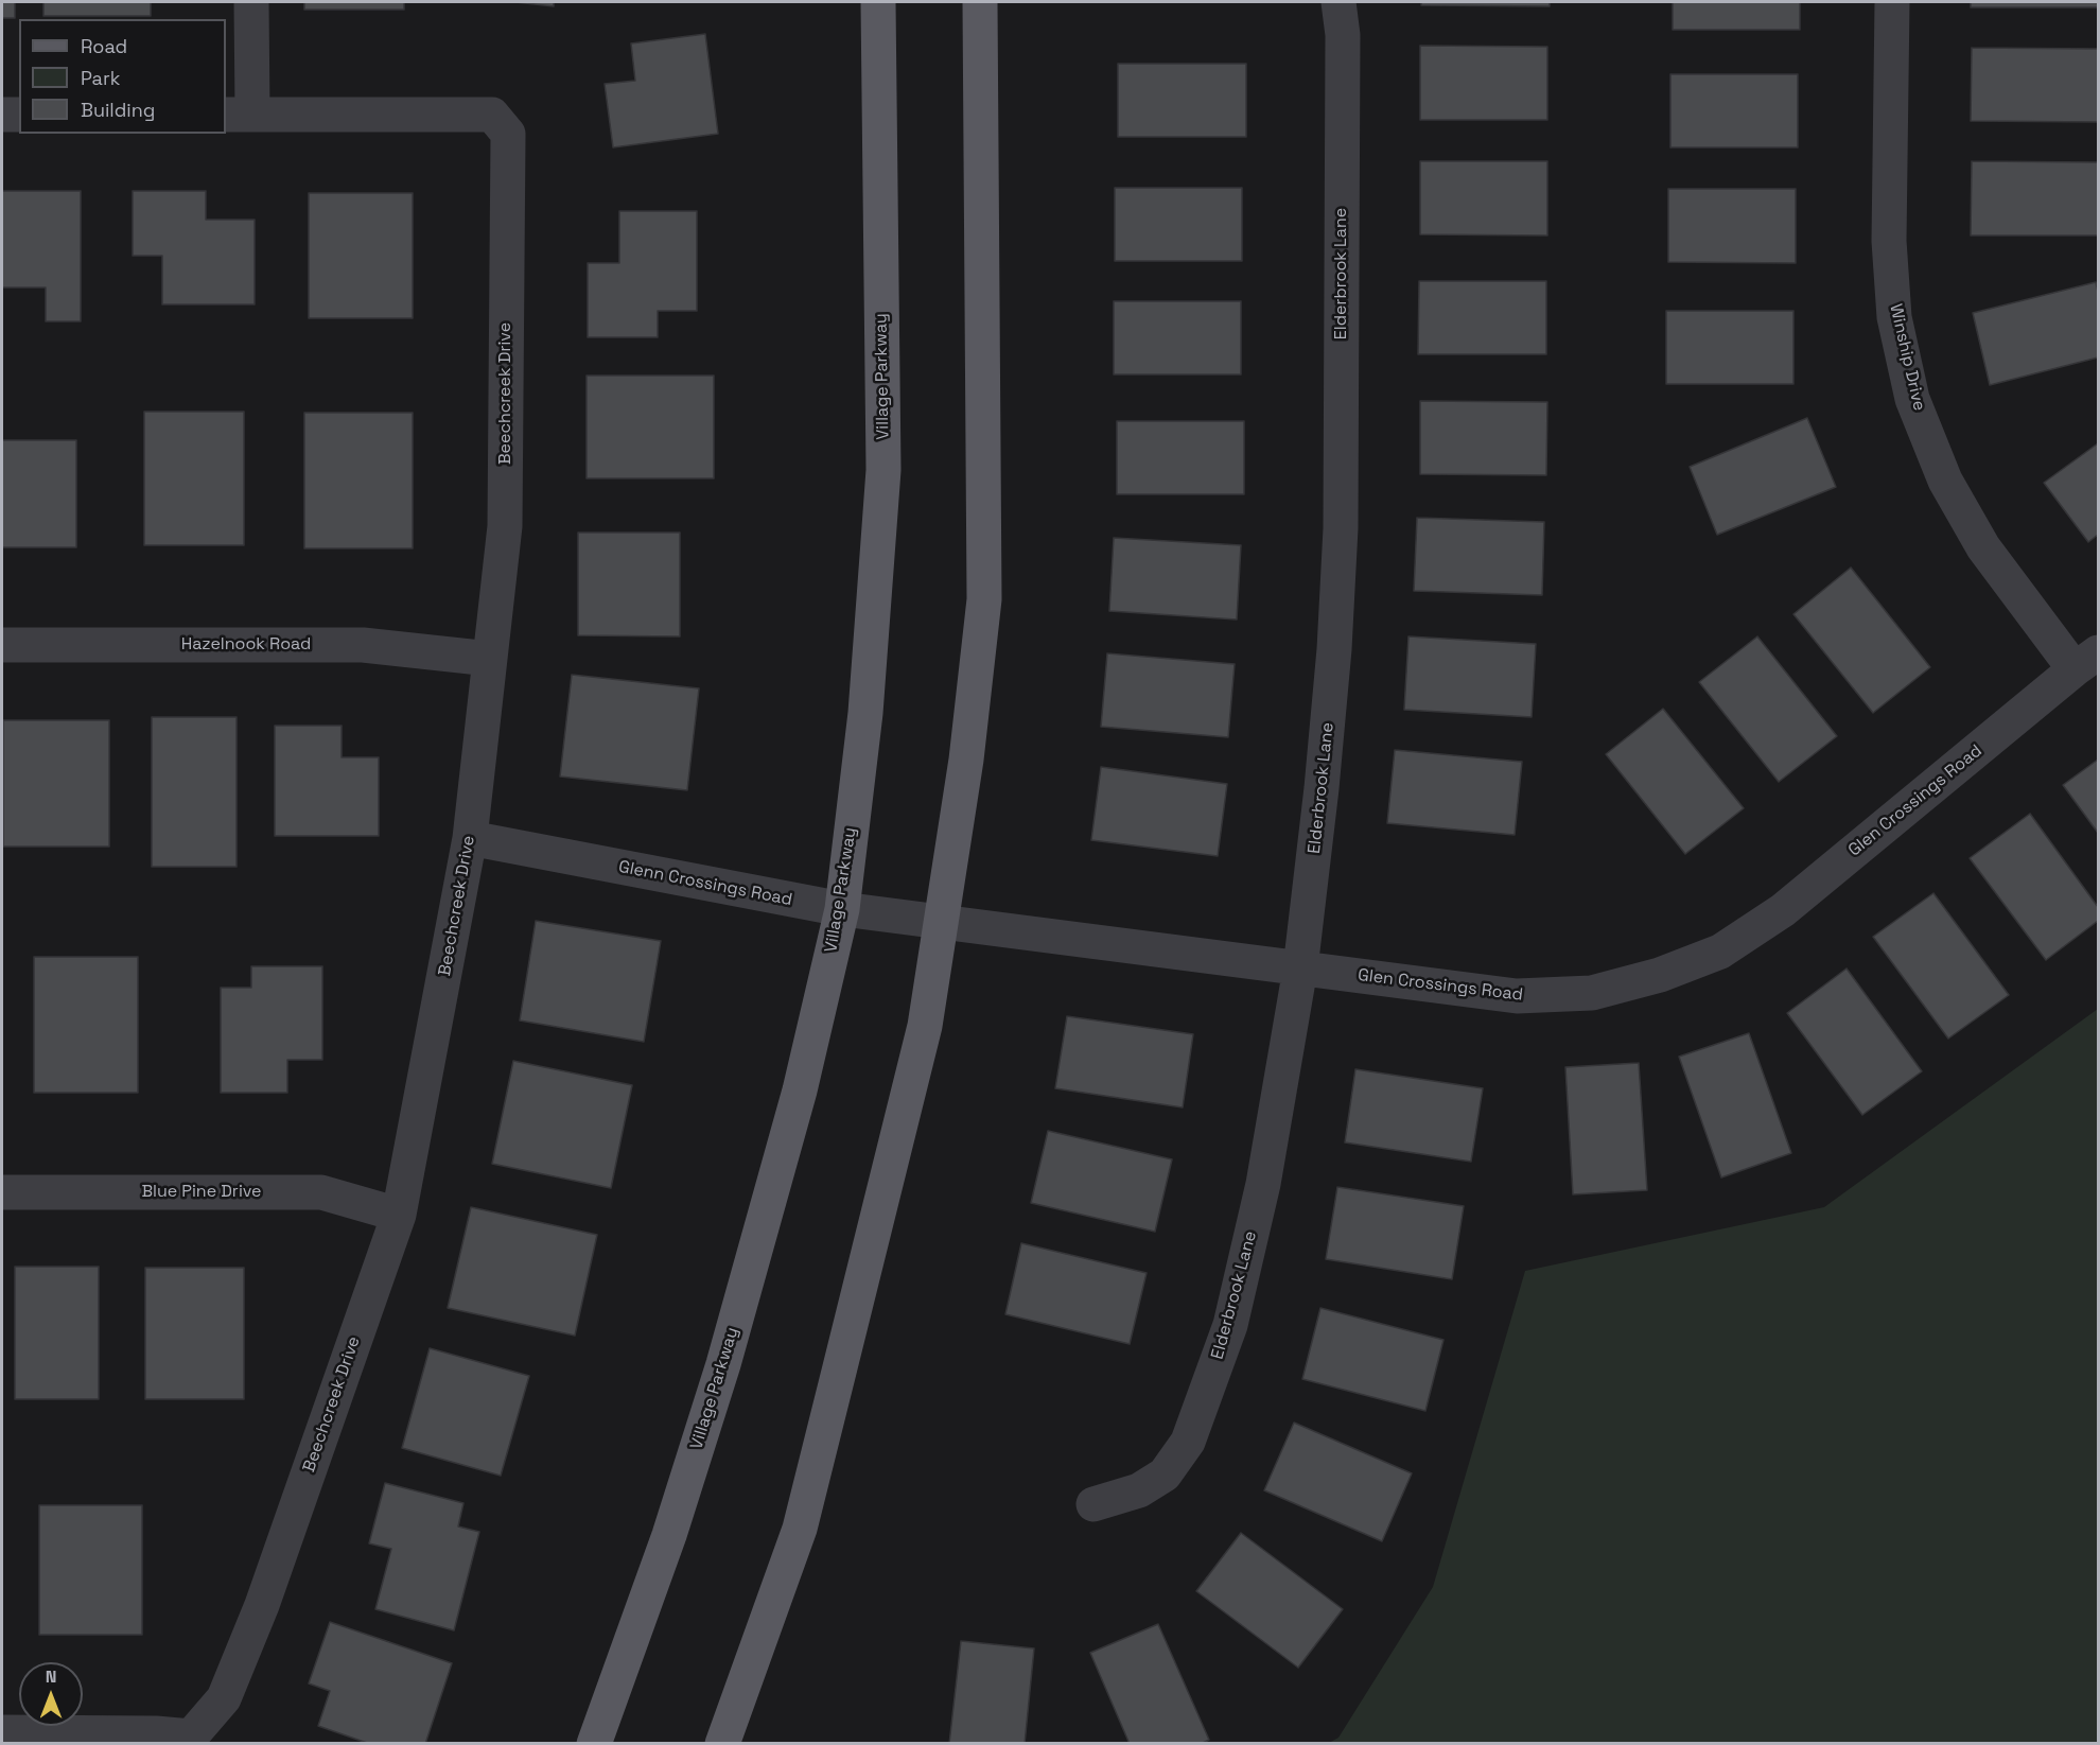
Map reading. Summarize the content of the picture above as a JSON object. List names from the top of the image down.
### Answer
{
  "streets": {
    "main road": ["Village Parkway"],
    "street": [
      "Elderbrook Lane",
      "Winship Drive",
      "Beechcreek Drive",
      "Hazelnook Road",
      "Glen Crossings Road",
      "Glenn Crossings Road",
      "Blue Pine Drive"
    ]
  },
  "crossings": [
    ["Elderbrook Lane", "Glen Crossings Road"],
    ["Winship Drive", "Glen Crossings Road"],
    ["Village Parkway", "Glenn Crossings Road"],
    ["Beechcreek Drive", "Hazelnook Road"],
    ["Beechcreek Drive", "Glenn Crossings Road"],
    ["Beechcreek Drive", "Blue Pine Drive"],
    ["Glen Crossings Road", "Glenn Crossings Road"]
  ],
  "legend": ["Road", "Park", "Building"],
  "north": "top"
}
